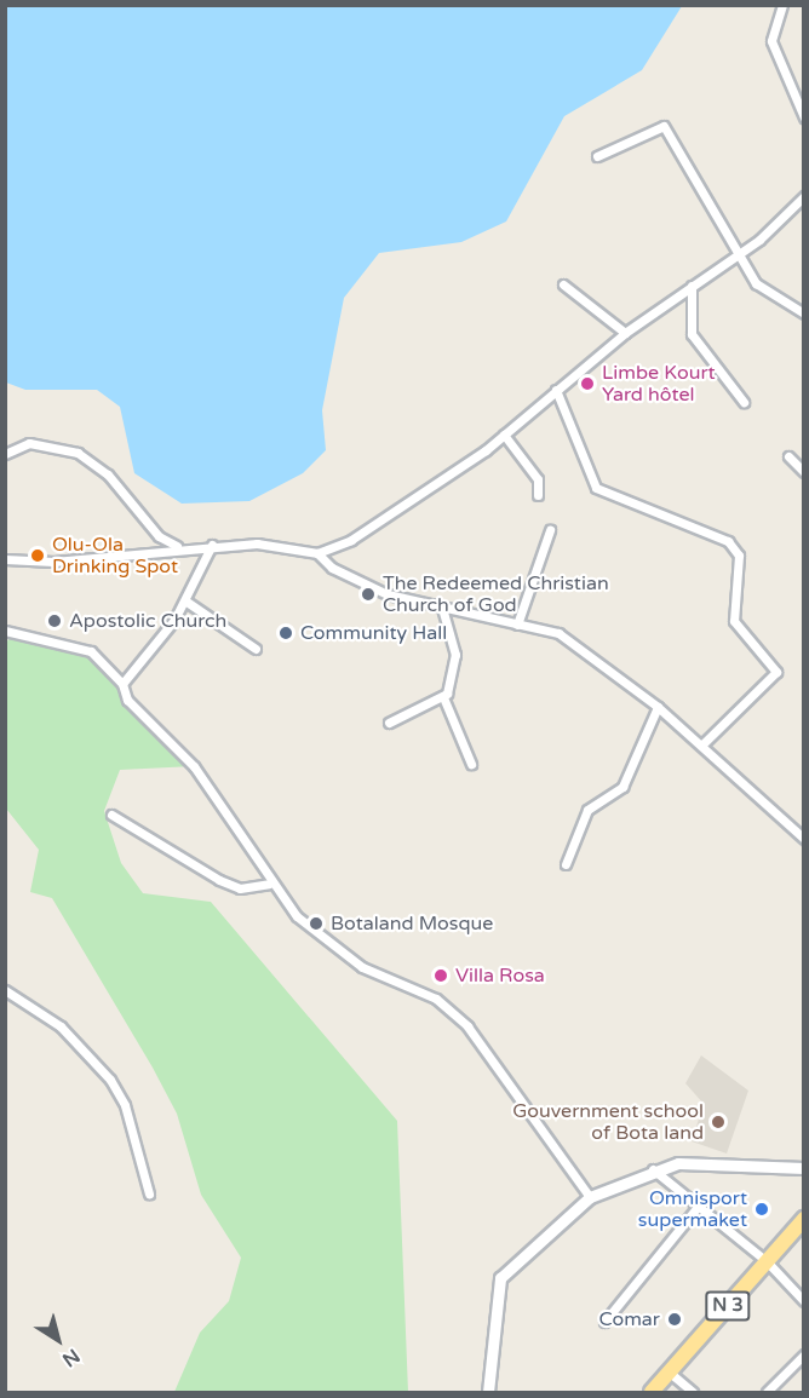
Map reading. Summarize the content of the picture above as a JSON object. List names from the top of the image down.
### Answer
{
  "streets": {
    "highway": ["N 3"]
  },
  "places": [
    "Limbe Kourt Yard hôtel",
    "Olu-Ola Drinking Spot",
    "The Redeemed Christian Church of God",
    "Apostolic Church",
    "Community Hall",
    "Botaland Mosque",
    "Villa Rosa",
    "Gouvernment school of Bota land",
    "Omnisport supermaket",
    "Comar"
  ],
  "north": "bottom right"
}
